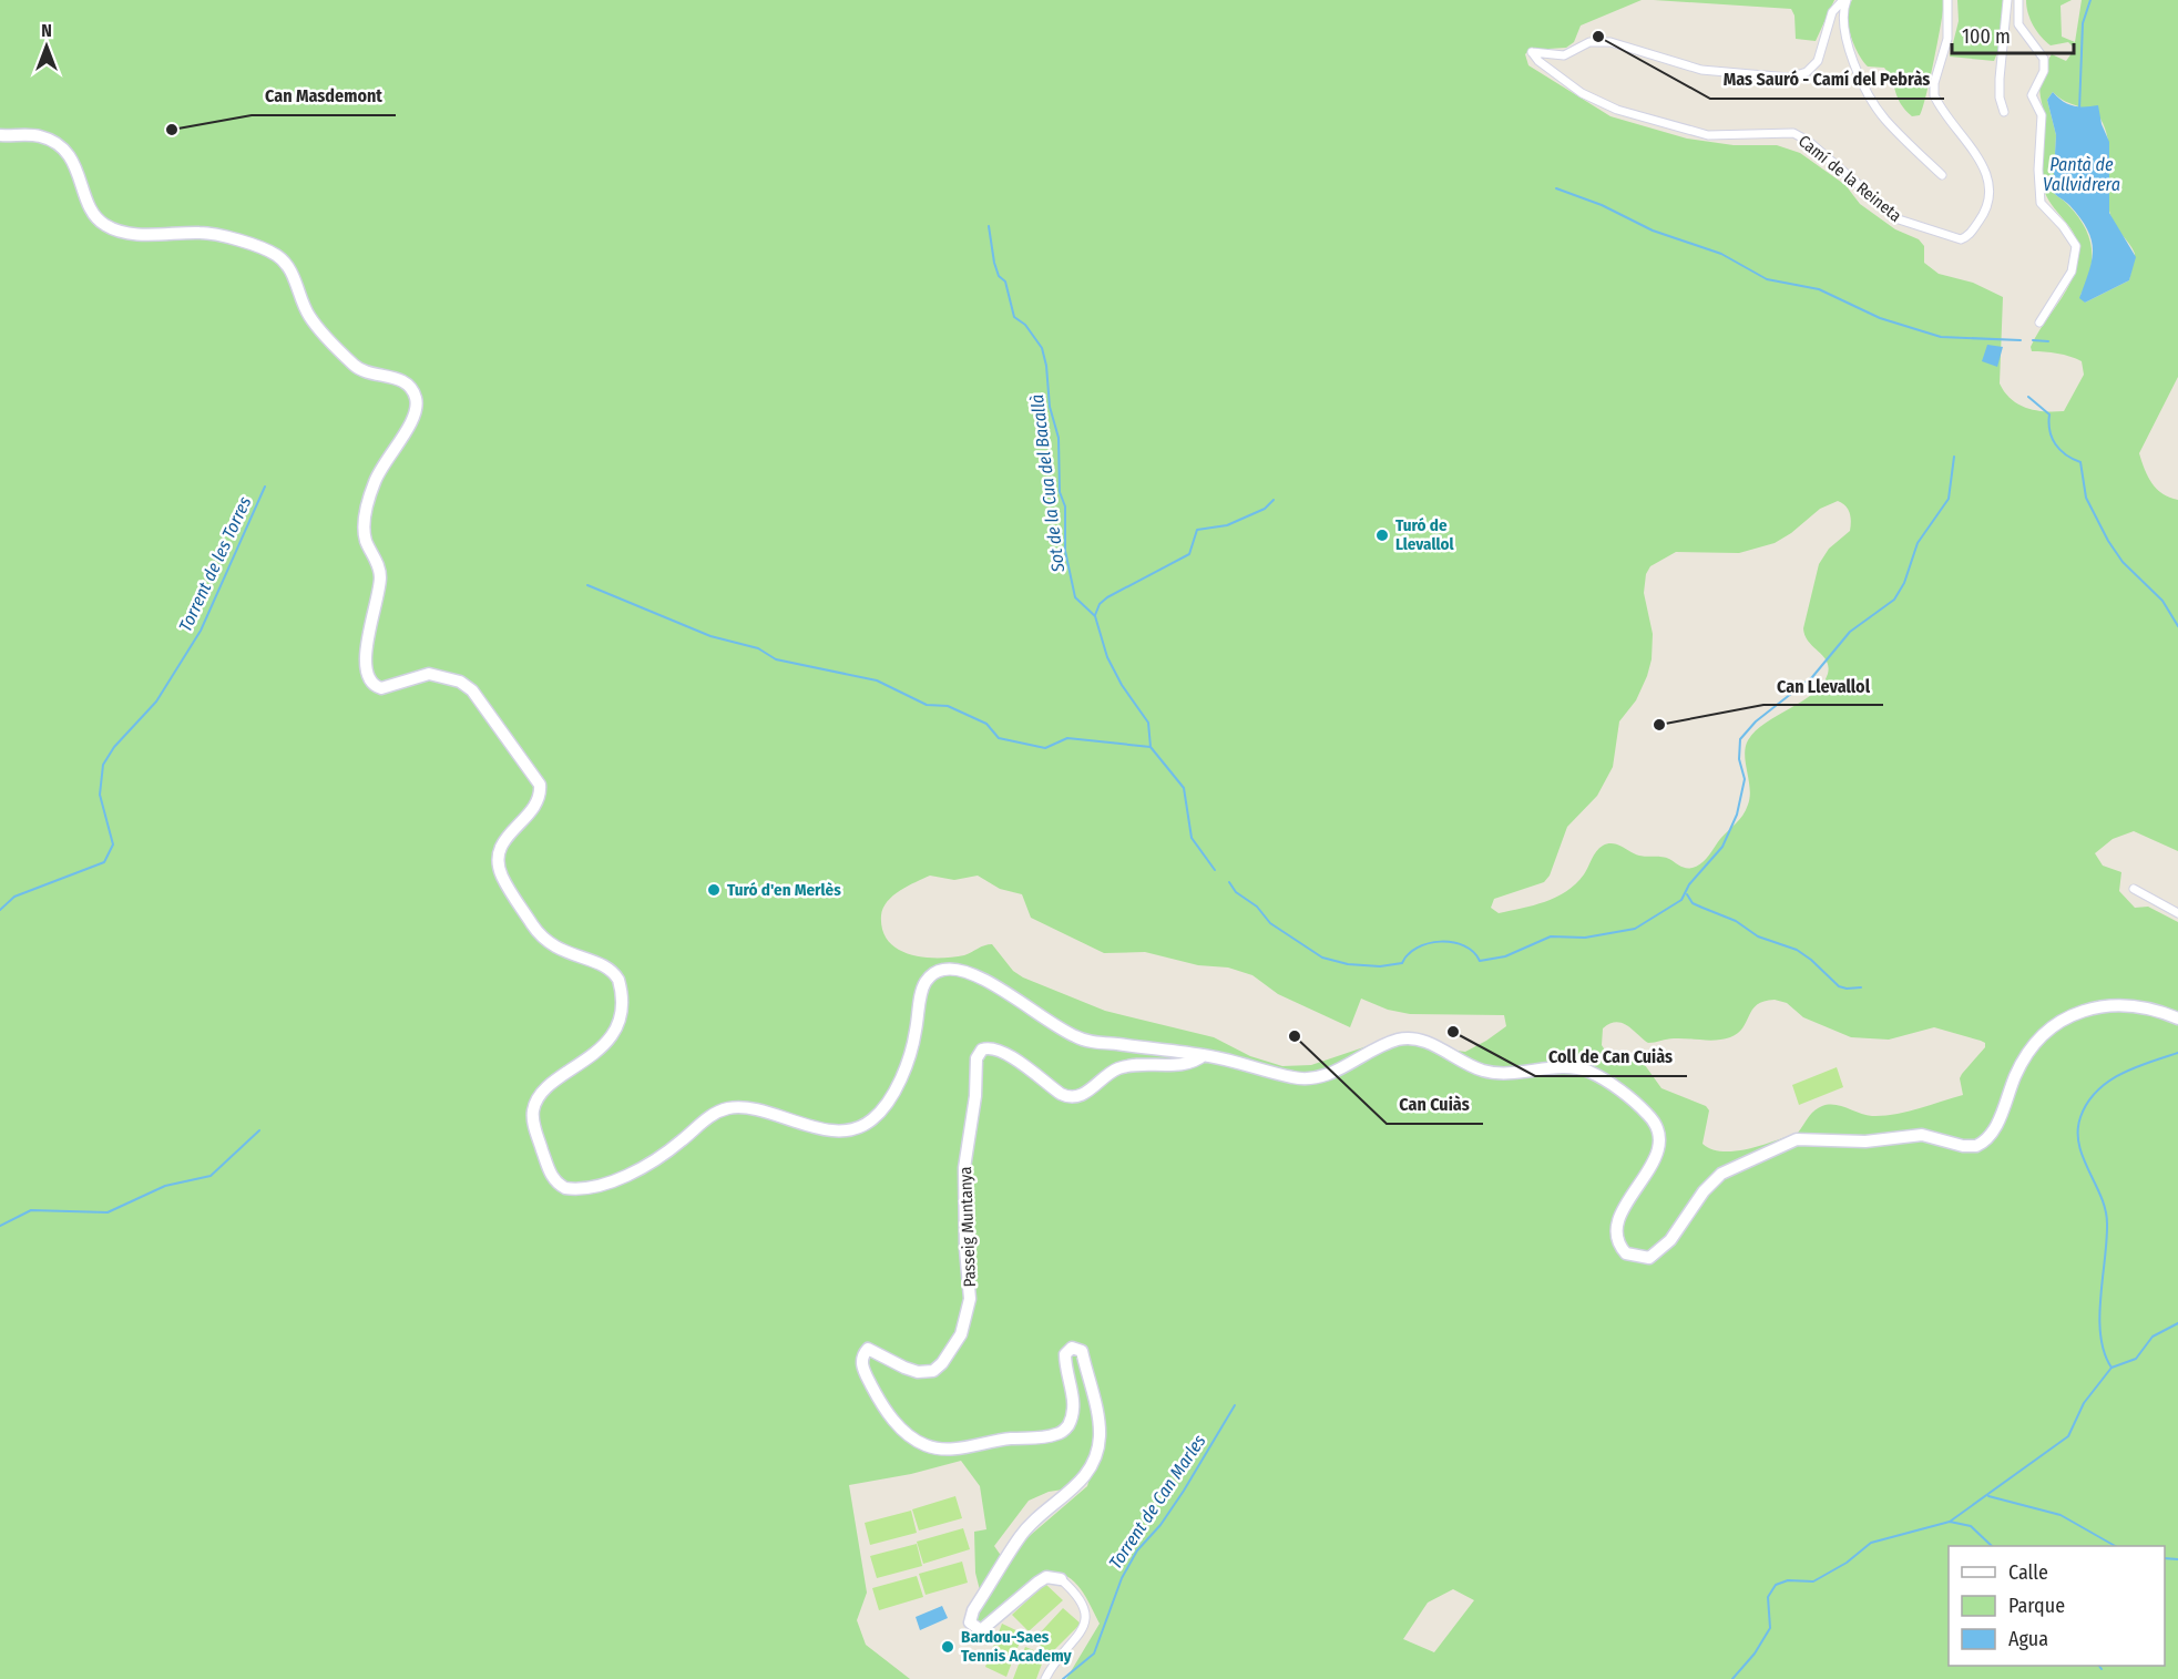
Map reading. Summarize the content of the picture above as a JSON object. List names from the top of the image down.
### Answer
{
  "streets": {
    "main road": ["Passeig Muntanya"],
    "street": ["Camí de la Reineta"]
  },
  "water": [
    "Pantà de Vallvidrera",
    "Sot de la Cua del Bacallà",
    "Torrent de les Torres",
    "Torrent de Can Marles"
  ],
  "places": [
    "Mas Sauró - Camí del Pebràs",
    "Can Masdemont",
    "Turó de Llevallol",
    "Can Llevallol",
    "Turó d'en Merlès",
    "Coll de Can Cuiàs",
    "Can Cuiàs",
    "Bardou-Saes Tennis Academy"
  ],
  "legend": ["Calle", "Parque", "Agua"],
  "scale_bar": "100 m",
  "north": "top"
}
